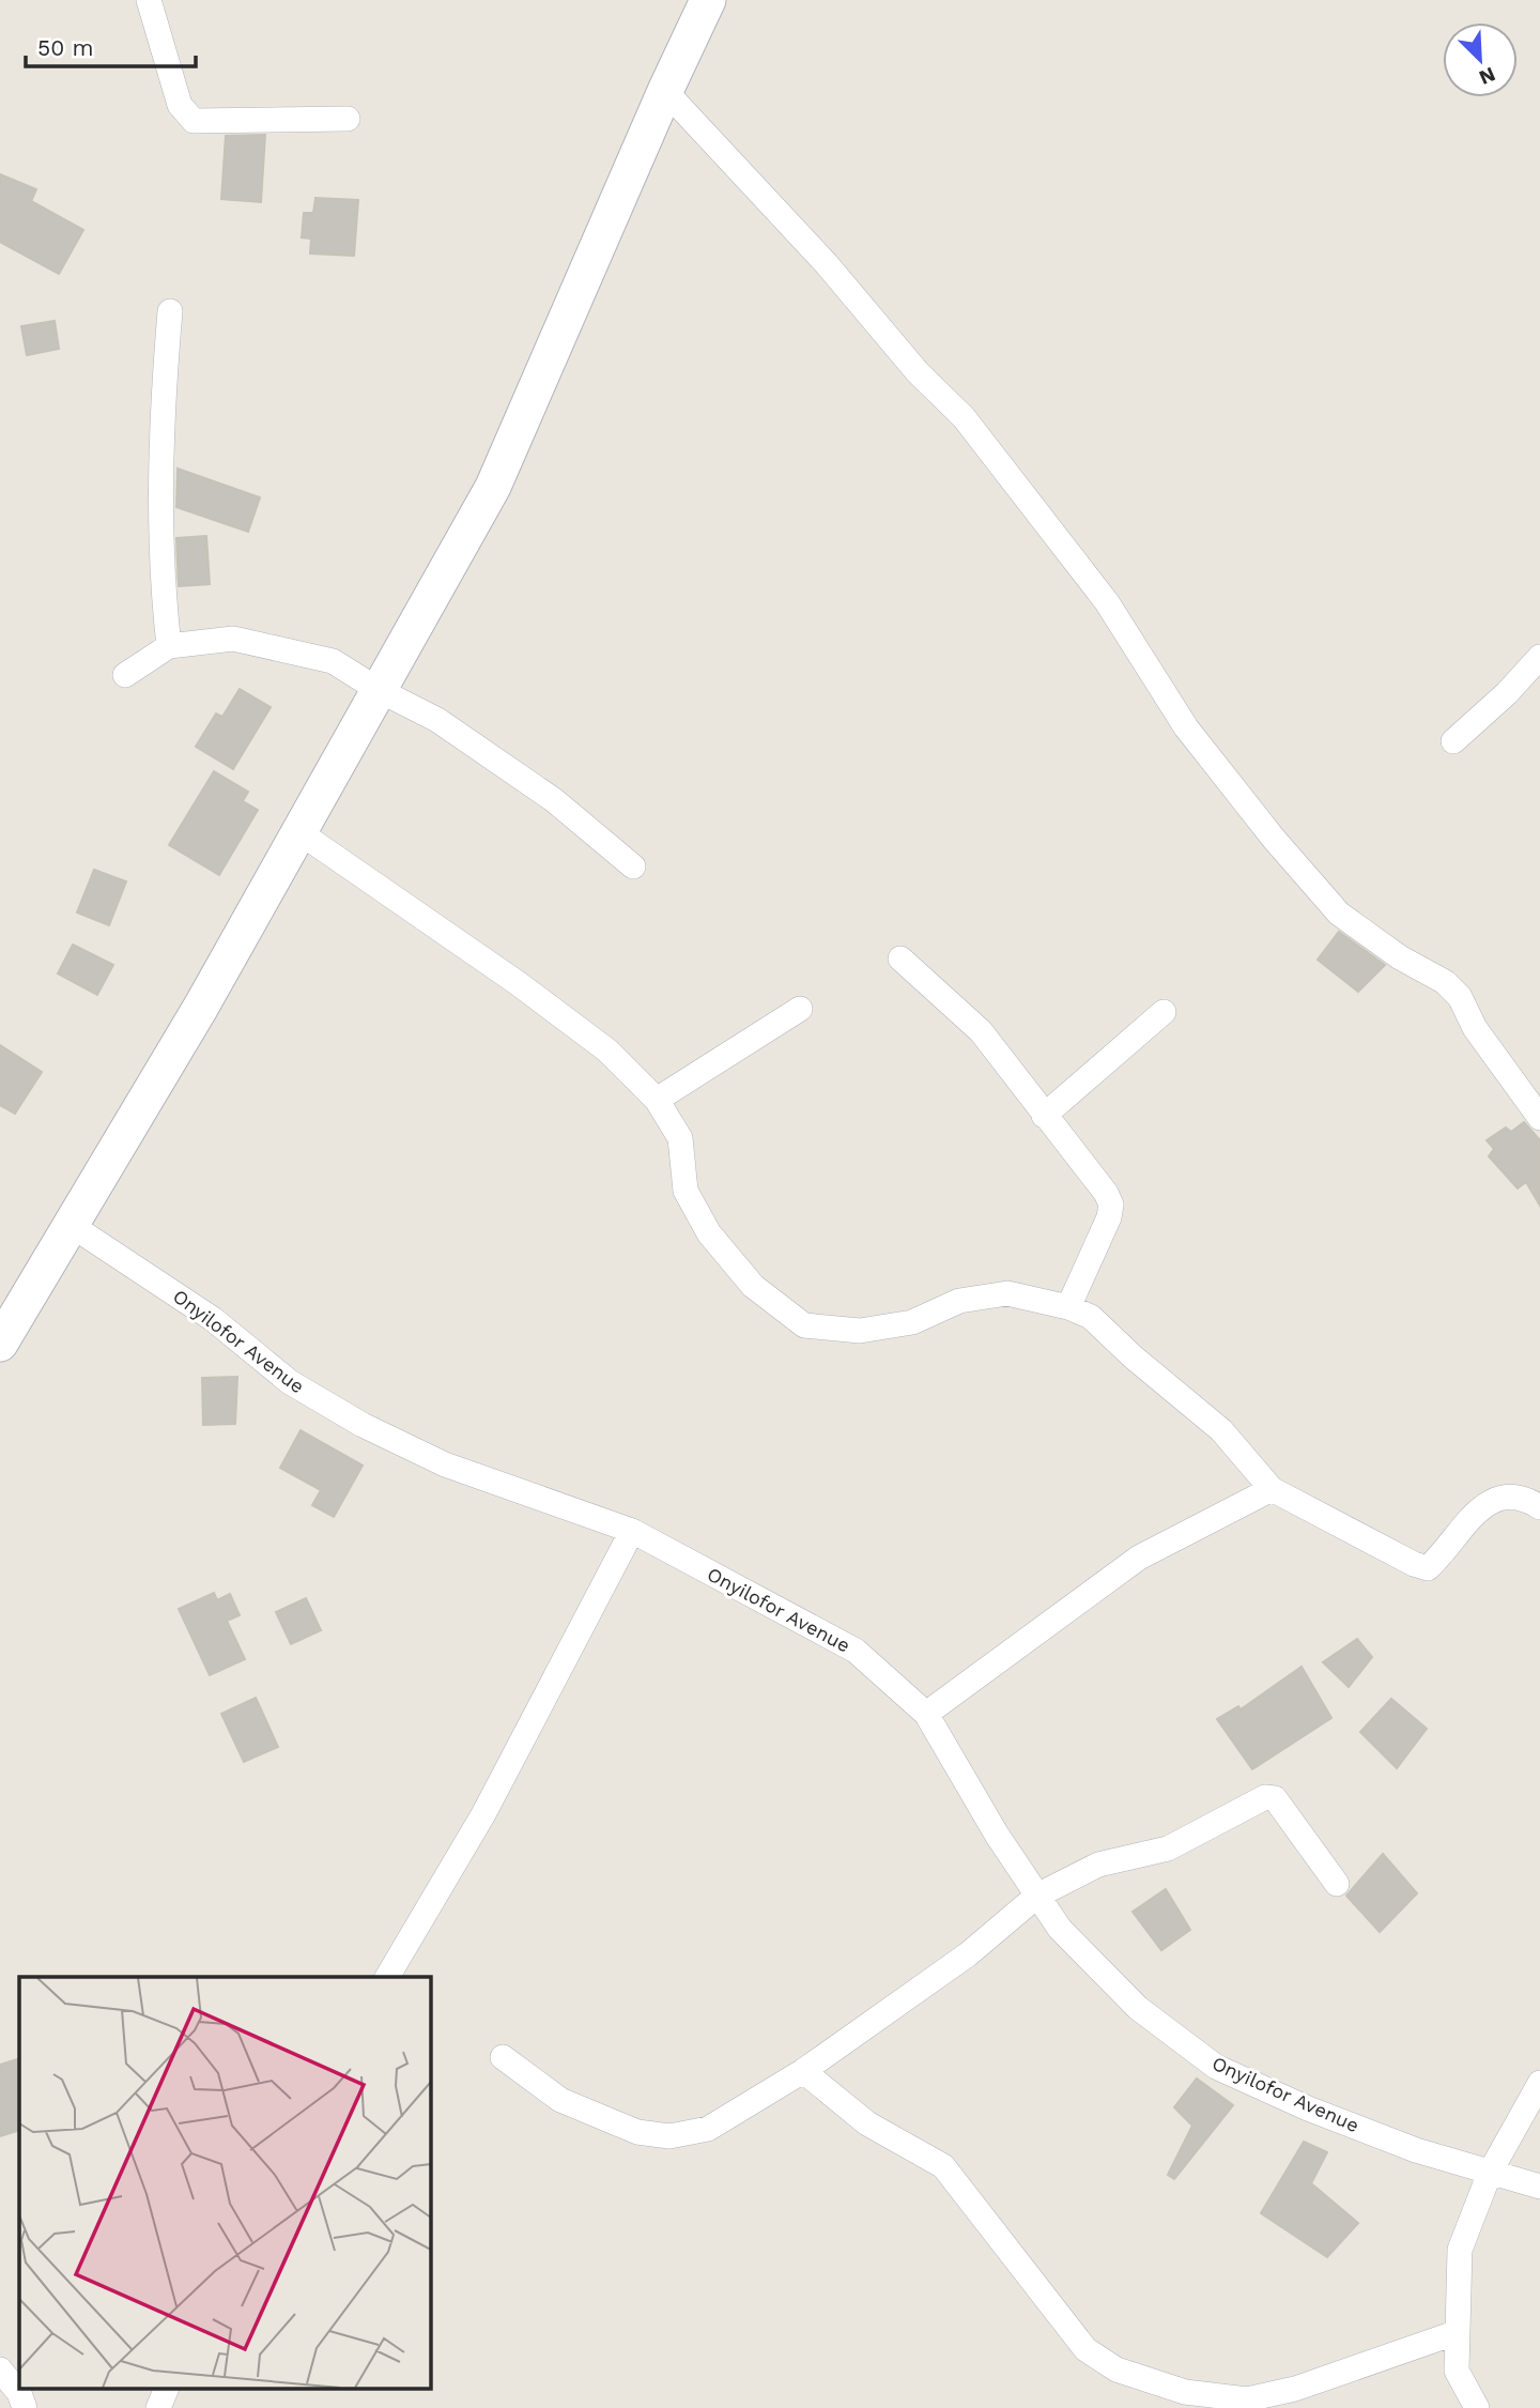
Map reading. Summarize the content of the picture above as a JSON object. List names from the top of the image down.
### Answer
{
  "streets": {
    "street": ["Onyilofor Avenue"]
  },
  "scale_bar": "50 m",
  "north": "bottom right"
}
